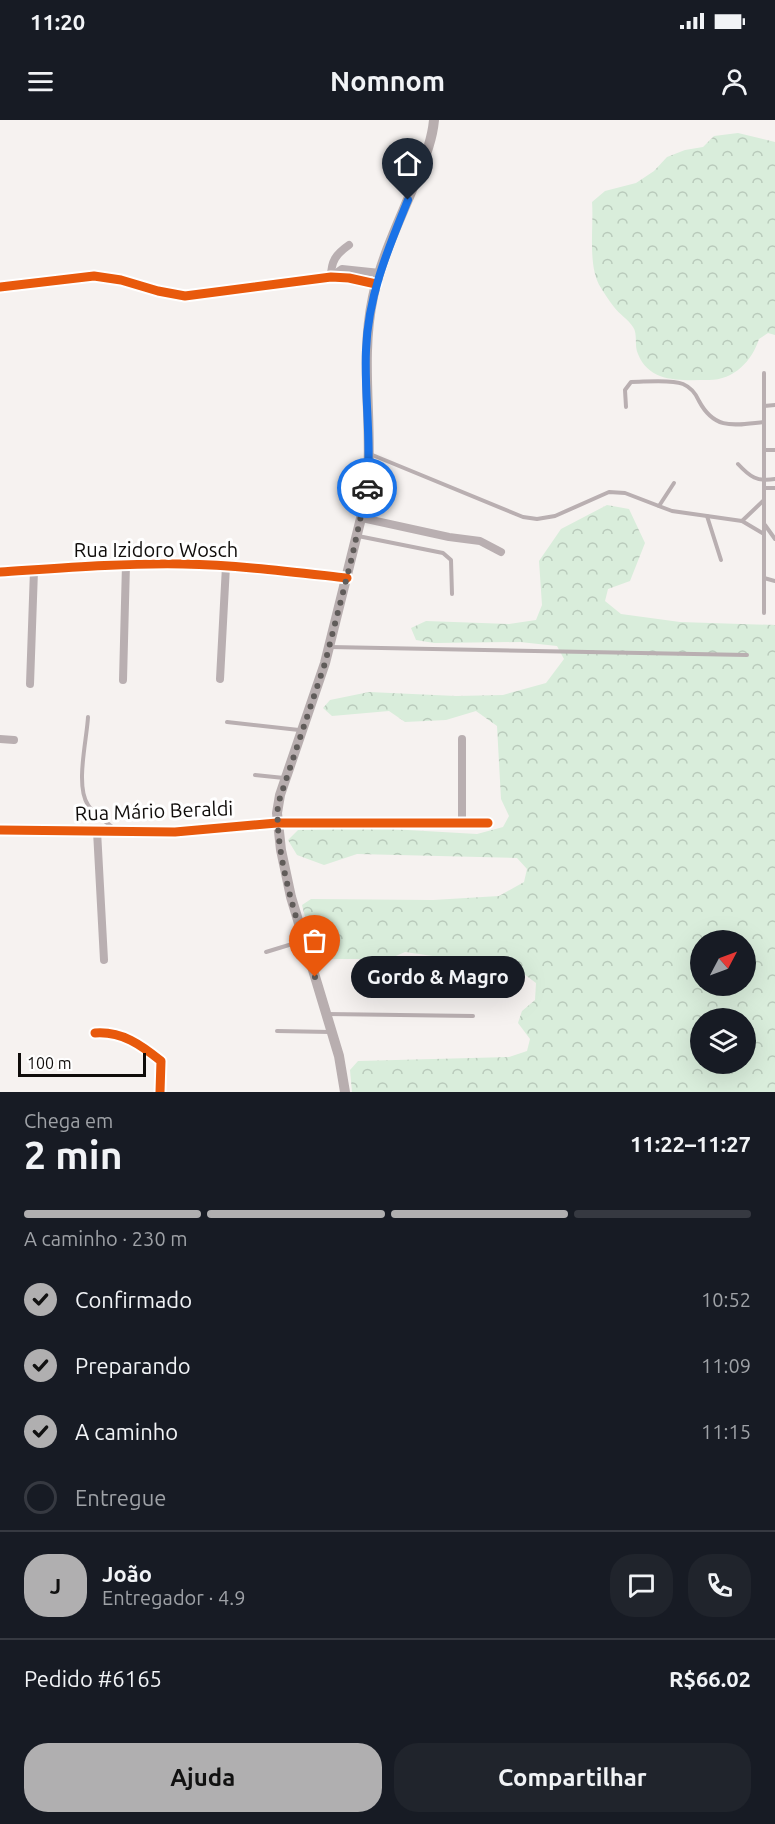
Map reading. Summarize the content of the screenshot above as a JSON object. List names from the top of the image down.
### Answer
{
  "streets": {
    "street": ["Rua Izidoro Wosch", "Rua Mário Beraldi"]
  },
  "places": ["Gordo & Magro"],
  "scale_bar": "100 m",
  "north": "top right",
  "page": {
    "status": "11:20",
    "header": "Nomnom",
    "bubble": "Gordo & Magro",
    "scale": "100 m",
    "heading": ["2 min", "Chega em", "11:22–11:27"],
    "panel": [
      "João",
      "Entregador · 4.9",
      "Pedido #6165",
      "R$66.02"
    ],
    "bar": "A caminho · 230 m",
    "list": [
      ["Confirmado", "10:52"],
      ["Preparando", "11:09"],
      ["A caminho", "11:15"],
      "Entregue"
    ],
    "round": "J",
    "buttons": ["Ajuda", "Compartilhar"]
  }
}
